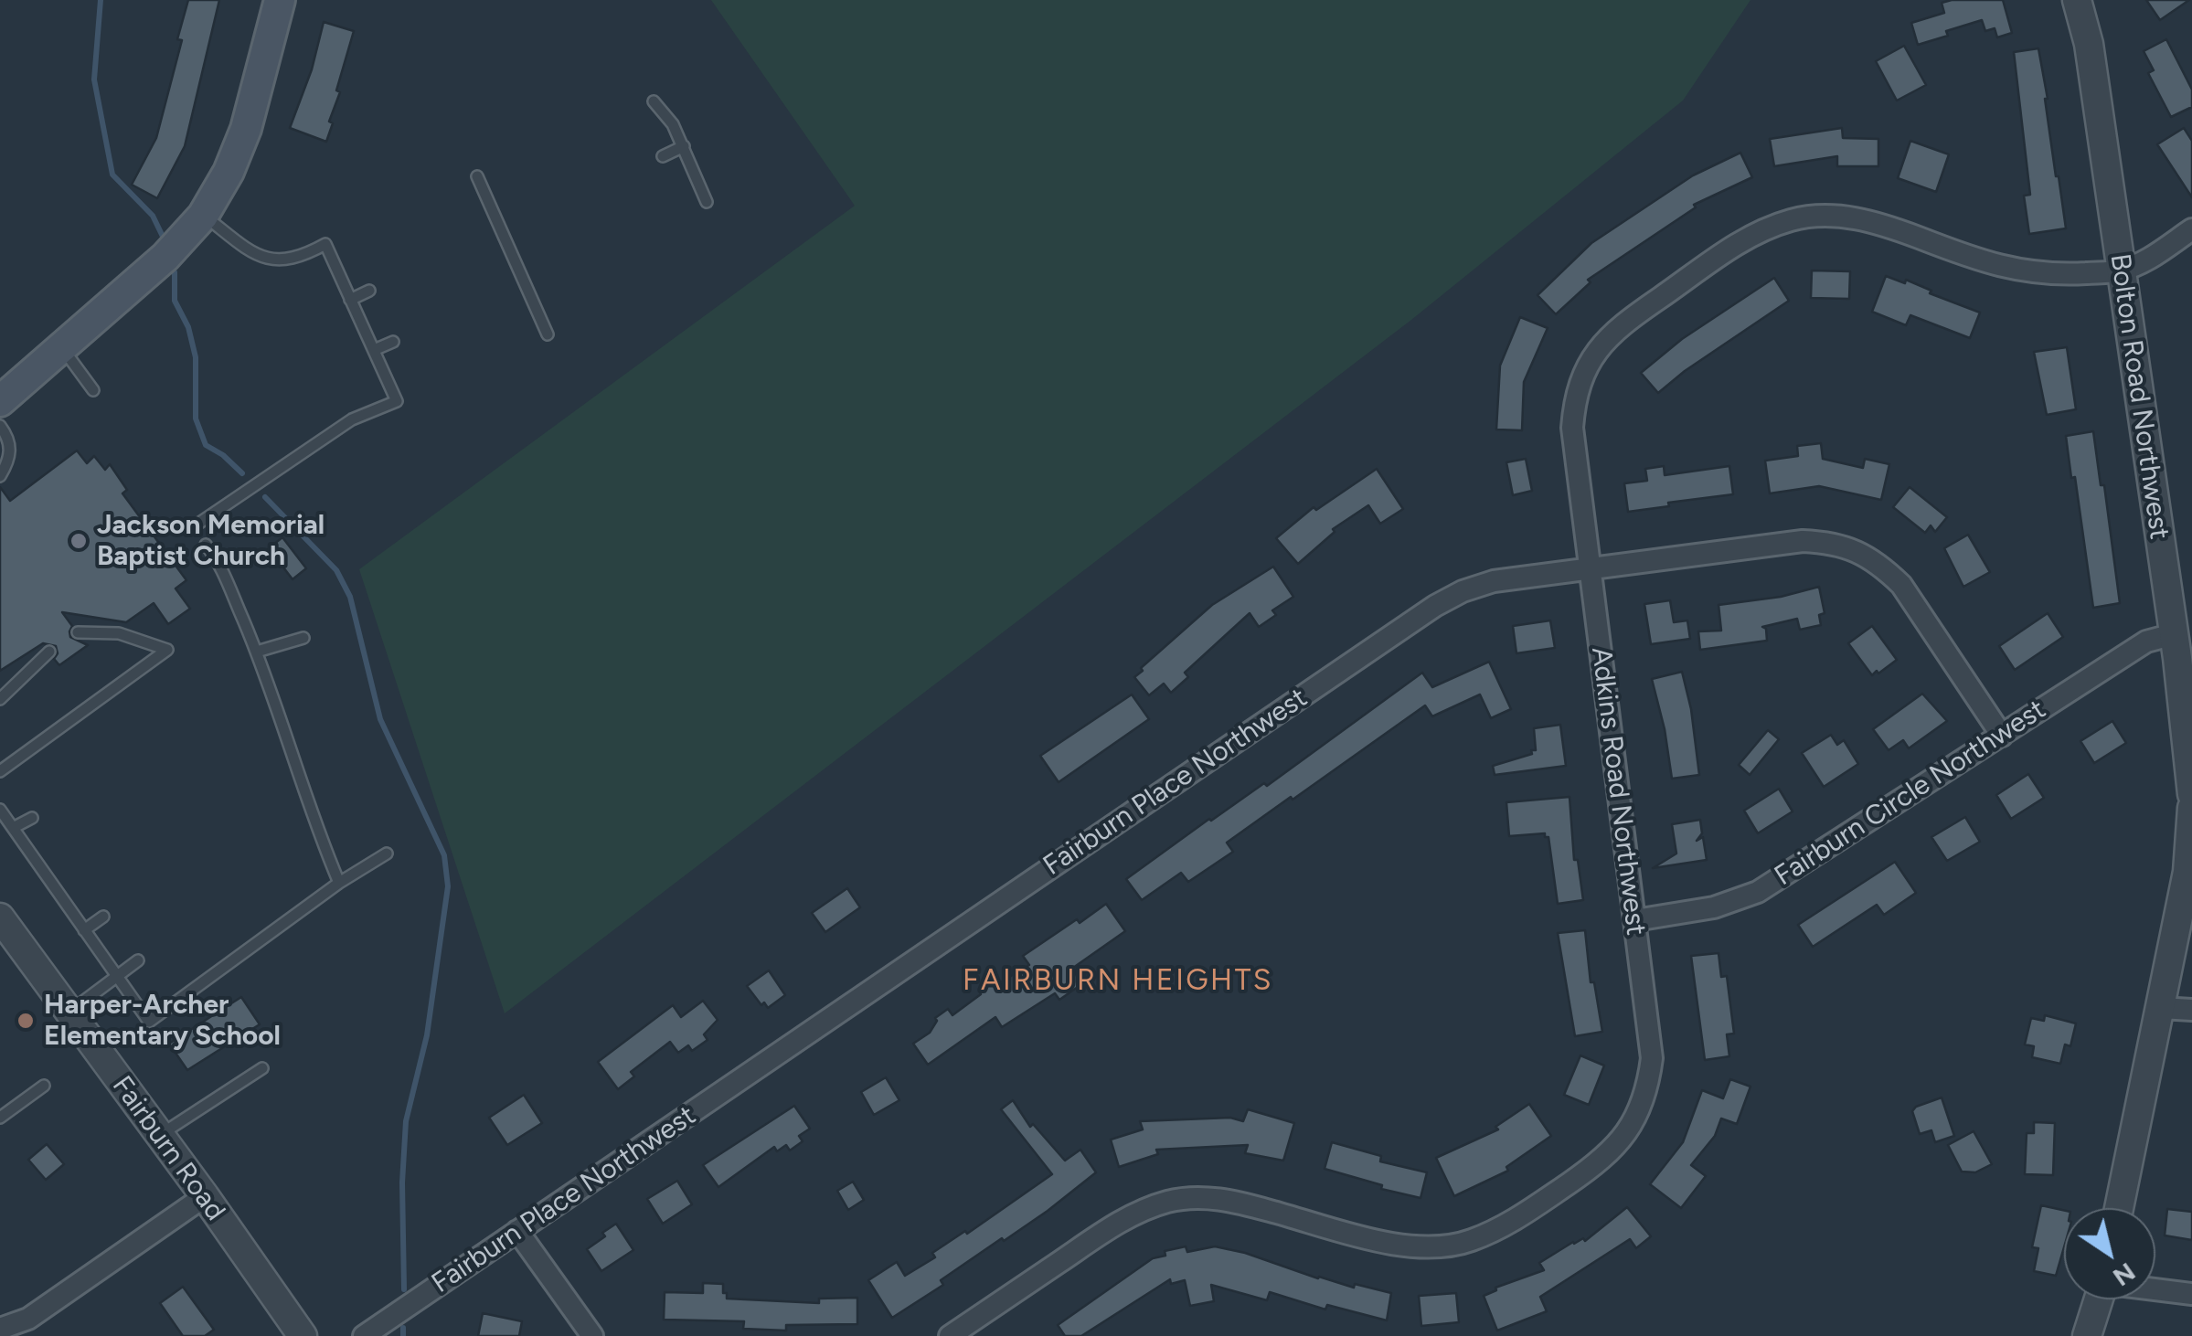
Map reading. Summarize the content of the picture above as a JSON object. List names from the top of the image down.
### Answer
{
  "streets": {
    "street": [
      "Bolton Road Northwest",
      "Fairburn Place Northwest",
      "Adkins Road Northwest",
      "Fairburn Circle Northwest",
      "Fairburn Road"
    ]
  },
  "crossings": [
    ["Bolton Road Northwest", "Adkins Road Northwest"],
    ["Bolton Road Northwest", "Fairburn Circle Northwest"],
    ["Fairburn Place Northwest", "Adkins Road Northwest"],
    ["Fairburn Place Northwest", "Fairburn Circle Northwest"],
    ["Adkins Road Northwest", "Fairburn Circle Northwest"]
  ],
  "districts": ["FAIRBURN HEIGHTS"],
  "places": ["Jackson Memorial Baptist Church", "Harper-Archer Elementary School"],
  "north": "bottom right"
}
